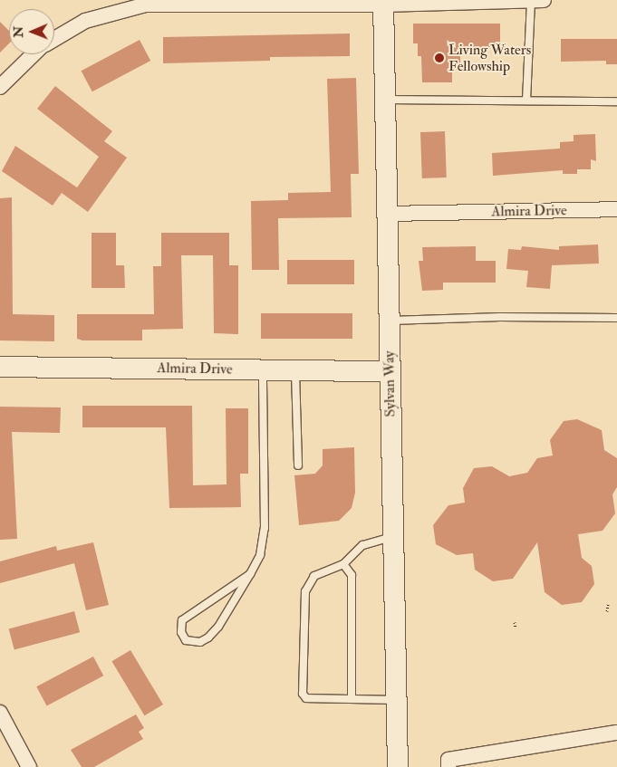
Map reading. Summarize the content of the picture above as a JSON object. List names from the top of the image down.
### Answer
{
  "streets": {
    "main road": ["Almira Drive", "Sylvan Way"]
  },
  "crossings": [
    ["Almira Drive", "Sylvan Way"]
  ],
  "places": ["Living Waters Fellowship"],
  "north": "left"
}
